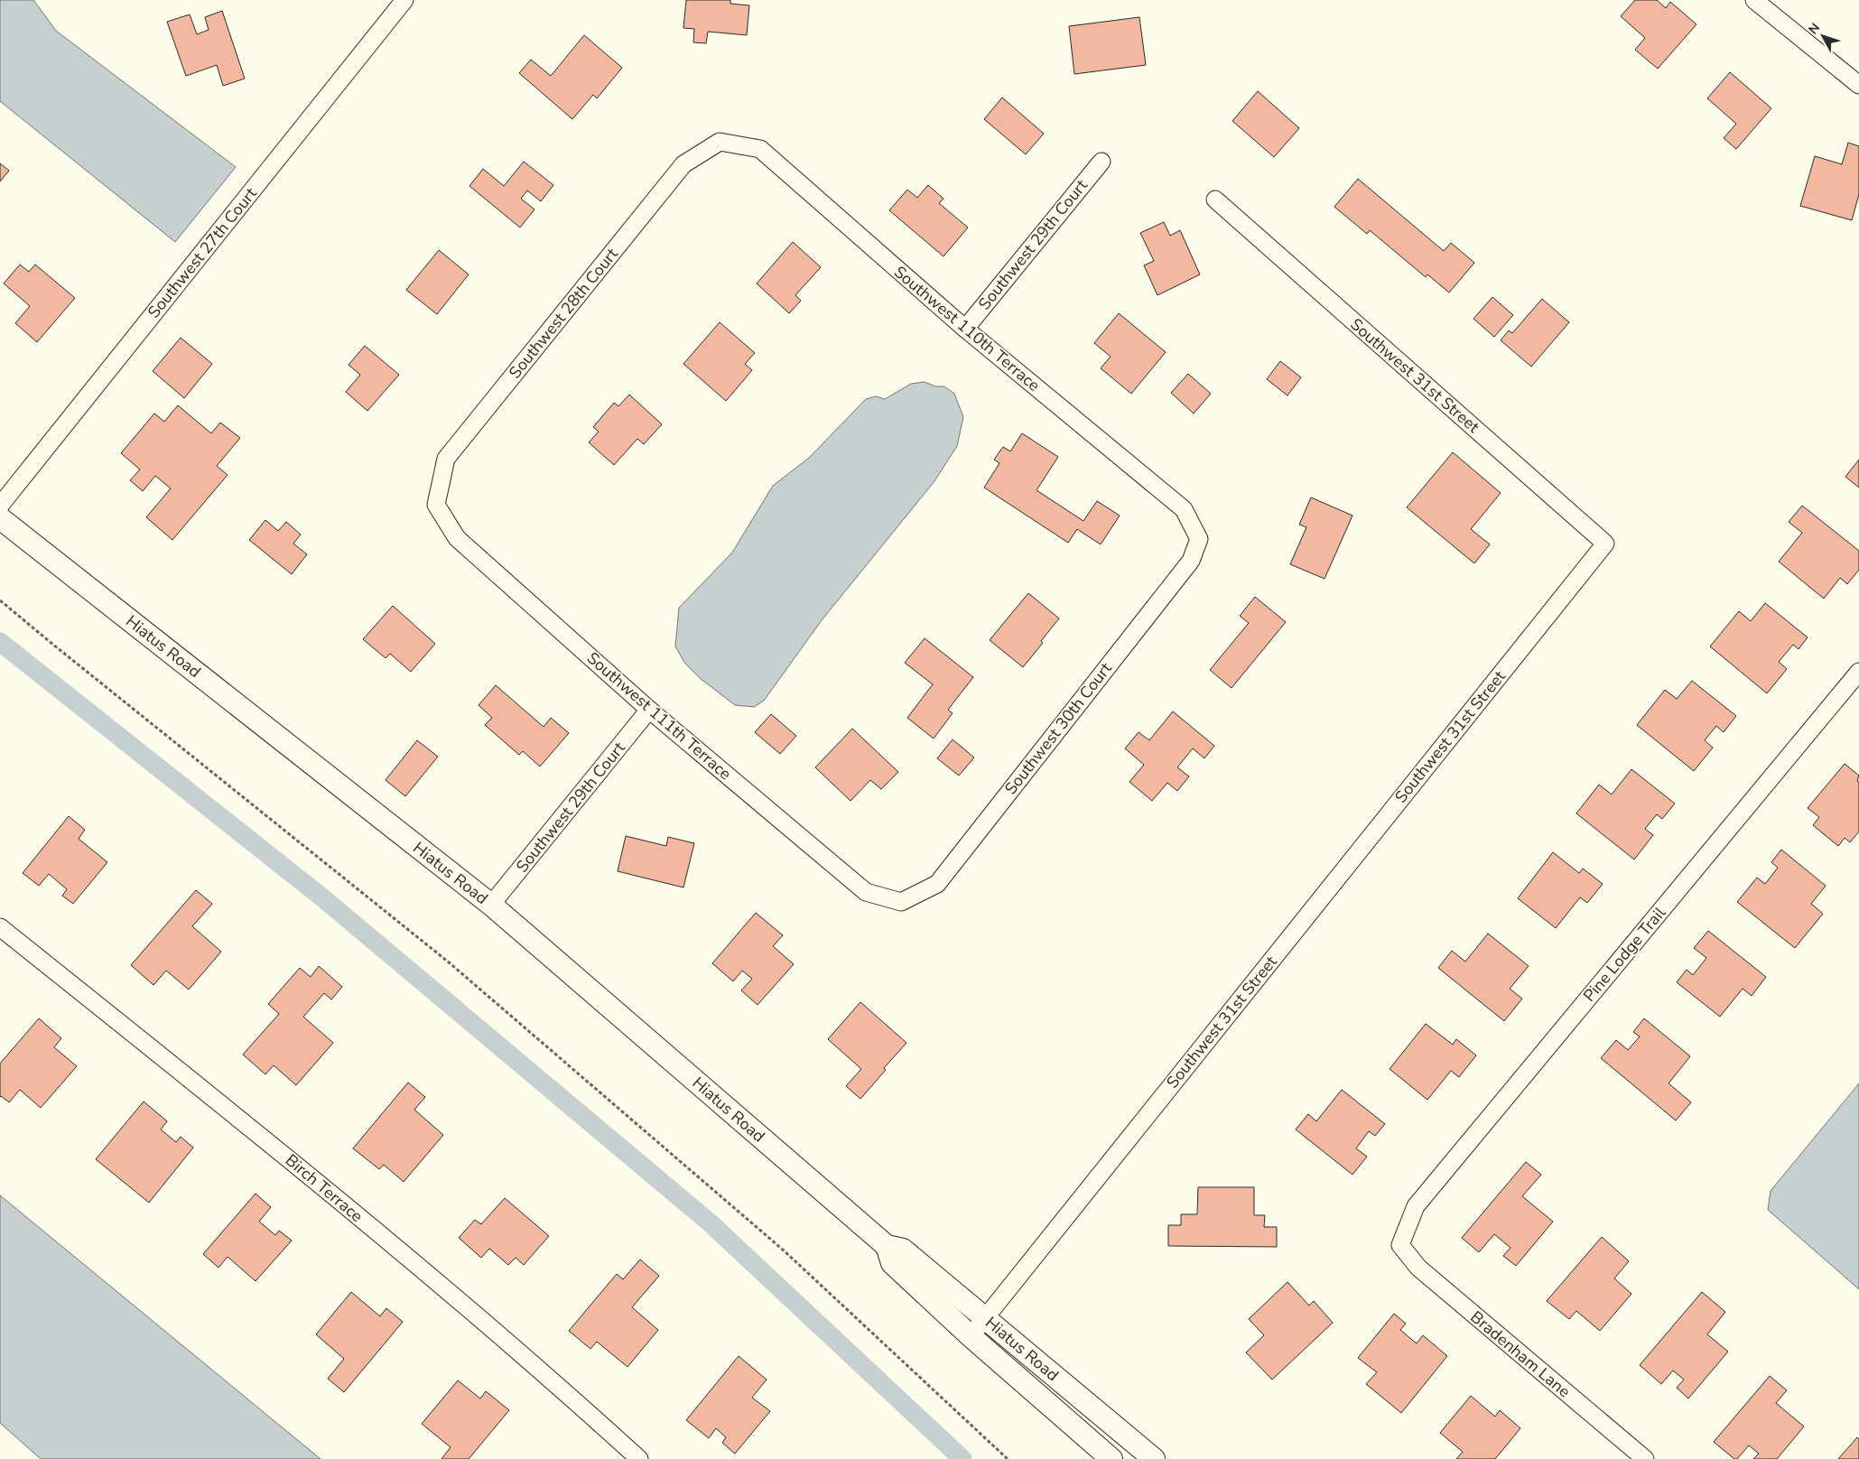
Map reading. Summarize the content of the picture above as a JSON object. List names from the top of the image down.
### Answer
{
  "streets": {
    "street": [
      "Southwest 29th Court",
      "Southwest 27th Court",
      "Southwest 28th Court",
      "Southwest 110th Terrace",
      "Southwest 31st Street",
      "Hiatus Road",
      "Southwest 111th Terrace",
      "Southwest 30th Court",
      "Pine Lodge Trail",
      "Birch Terrace",
      "Bradenham Lane"
    ]
  },
  "crossings": [
    ["Southwest 29th Court", "Southwest 110th Terrace"],
    ["Southwest 29th Court", "Hiatus Road"],
    ["Southwest 29th Court", "Southwest 111th Terrace"],
    ["Southwest 28th Court", "Southwest 110th Terrace"],
    ["Southwest 28th Court", "Southwest 111th Terrace"],
    ["Southwest 110th Terrace", "Southwest 30th Court"],
    ["Southwest 31st Street", "Hiatus Road"],
    ["Southwest 111th Terrace", "Southwest 30th Court"],
    ["Pine Lodge Trail", "Bradenham Lane"]
  ],
  "north": "top left"
}
